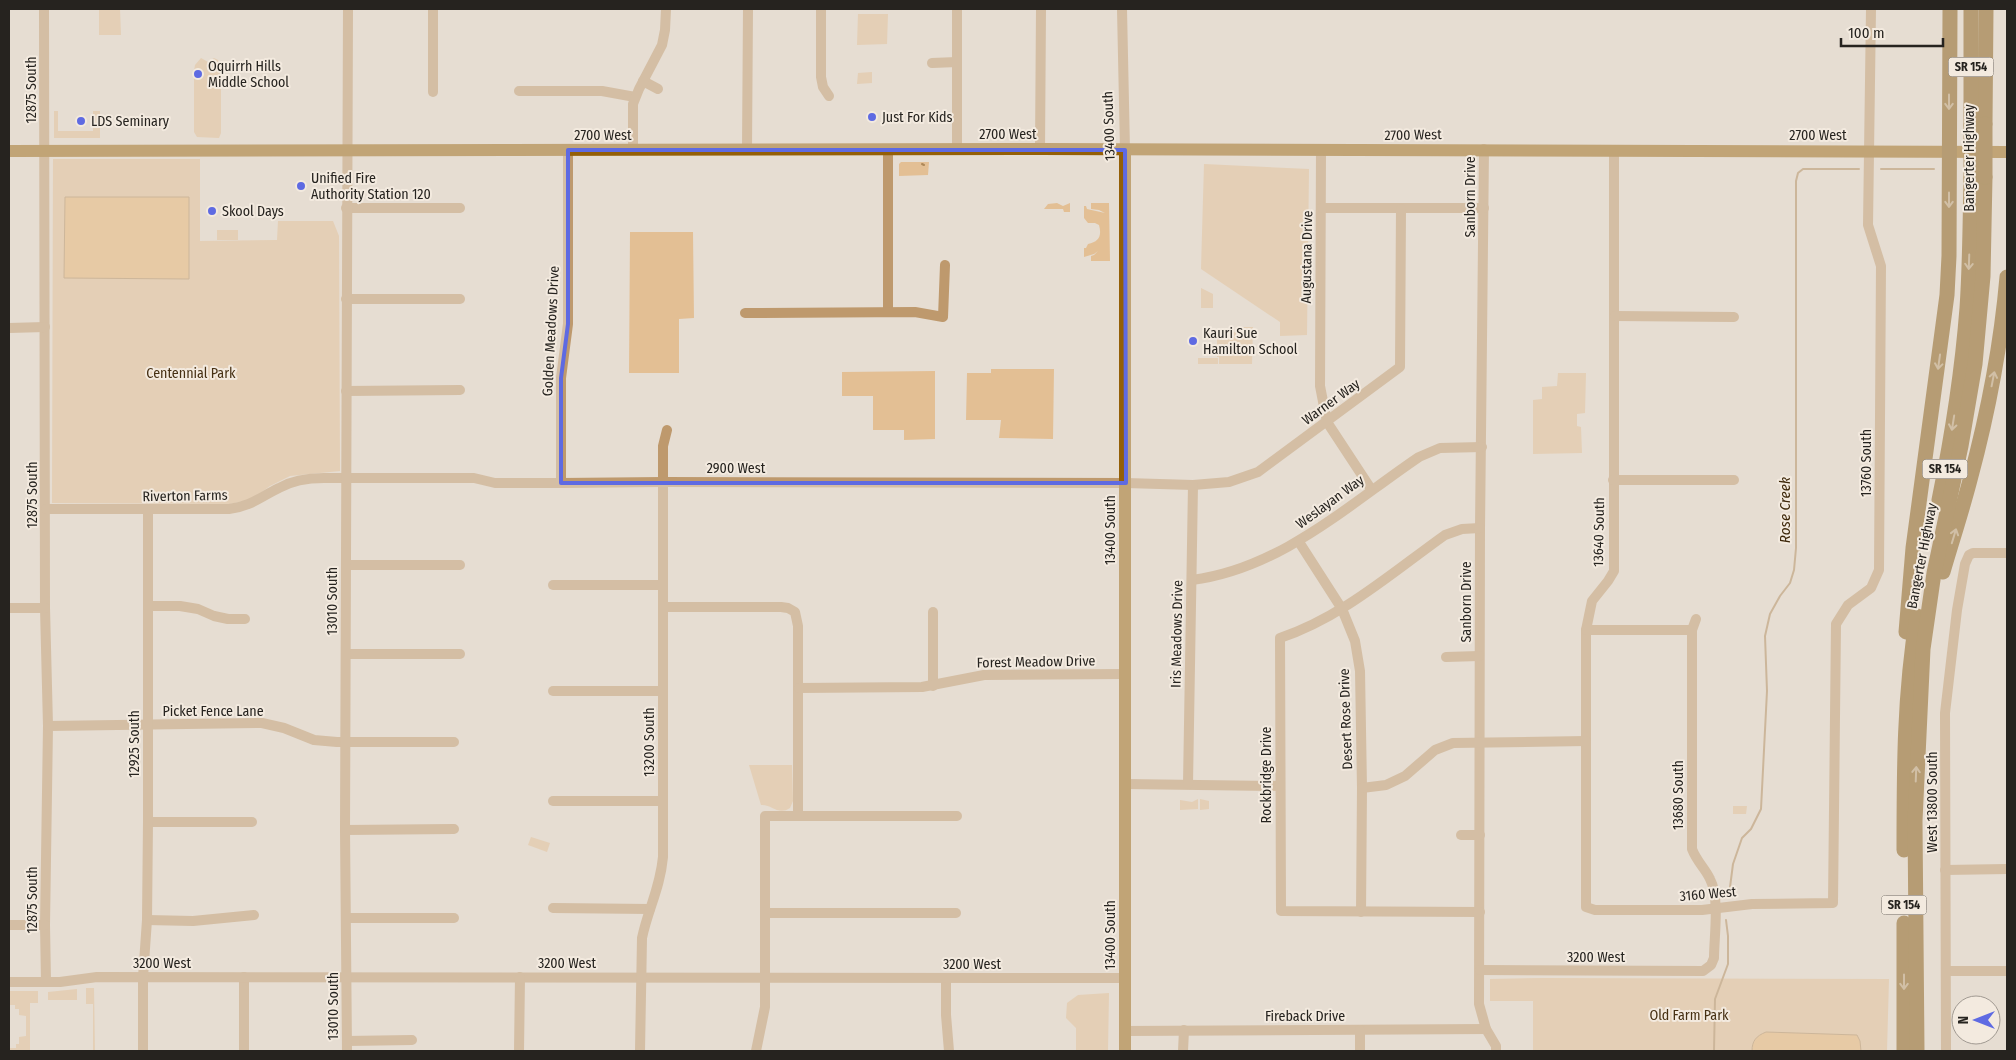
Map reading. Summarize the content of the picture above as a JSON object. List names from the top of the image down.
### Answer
{
  "streets": {
    "highway": ["SR 154", "Bangerter Highway"],
    "main road": ["13400 South", "2700 West"],
    "street": [
      "12875 South",
      "Sanborn Drive",
      "Augustana Drive",
      "Golden Meadows Drive",
      "Warner Way",
      "13760 South",
      "2900 West",
      "Riverton Farms",
      "Weslayan Way",
      "13640 South",
      "13010 South",
      "Iris Meadows Drive",
      "Forest Meadow Drive",
      "Picket Fence Lane",
      "Desert Rose Drive",
      "13200 South",
      "12925 South",
      "Rockbridge Drive",
      "13680 South",
      "West 13800 South",
      "3160 West",
      "3200 West",
      "Fireback Drive"
    ]
  },
  "crossings": [
    ["12875 South", "2700 West"],
    ["12875 South", "Riverton Farms"],
    ["12875 South", "Picket Fence Lane"],
    ["12875 South", "3200 West"],
    ["13400 South", "2700 West"],
    ["13400 South", "Warner Way"],
    ["13400 South", "2900 West"],
    ["13400 South", "Forest Meadow Drive"],
    ["13400 South", "3200 West"],
    ["13400 South", "Fireback Drive"],
    ["2700 West", "Sanborn Drive"],
    ["2700 West", "Augustana Drive"],
    ["2700 West", "Golden Meadows Drive"],
    ["2700 West", "13760 South"],
    ["2700 West", "13640 South"],
    ["2700 West", "13010 South"],
    ["Sanborn Drive", "Weslayan Way"],
    ["Sanborn Drive", "3200 West"],
    ["Sanborn Drive", "Fireback Drive"],
    ["Augustana Drive", "Warner Way"],
    ["Golden Meadows Drive", "2900 West"],
    ["Warner Way", "2900 West"],
    ["Warner Way", "Iris Meadows Drive"],
    ["13760 South", "3160 West"],
    ["2900 West", "Riverton Farms"],
    ["2900 West", "13010 South"],
    ["2900 West", "13200 South"],
    ["Riverton Farms", "13010 South"],
    ["Riverton Farms", "12925 South"],
    ["Weslayan Way", "Iris Meadows Drive"],
    ["Weslayan Way", "Desert Rose Drive"],
    ["13640 South", "3160 West"],
    ["13010 South", "Picket Fence Lane"],
    ["13010 South", "3200 West"],
    ["Picket Fence Lane", "12925 South"],
    ["Desert Rose Drive", "Rockbridge Drive"],
    ["13200 South", "3200 West"],
    ["12925 South", "3200 West"],
    ["13680 South", "3160 West"],
    ["13680 South", "3200 West"]
  ],
  "water": ["Rose Creek"],
  "parks": ["Centennial Park", "Old Farm Park"],
  "places": [
    "Oquirrh Hills Middle School",
    "Just For Kids",
    "LDS Seminary",
    "Unified Fire Authority Station 120",
    "Skool Days",
    "Kauri Sue Hamilton School"
  ],
  "scale_bar": "100 m",
  "north": "left"
}
